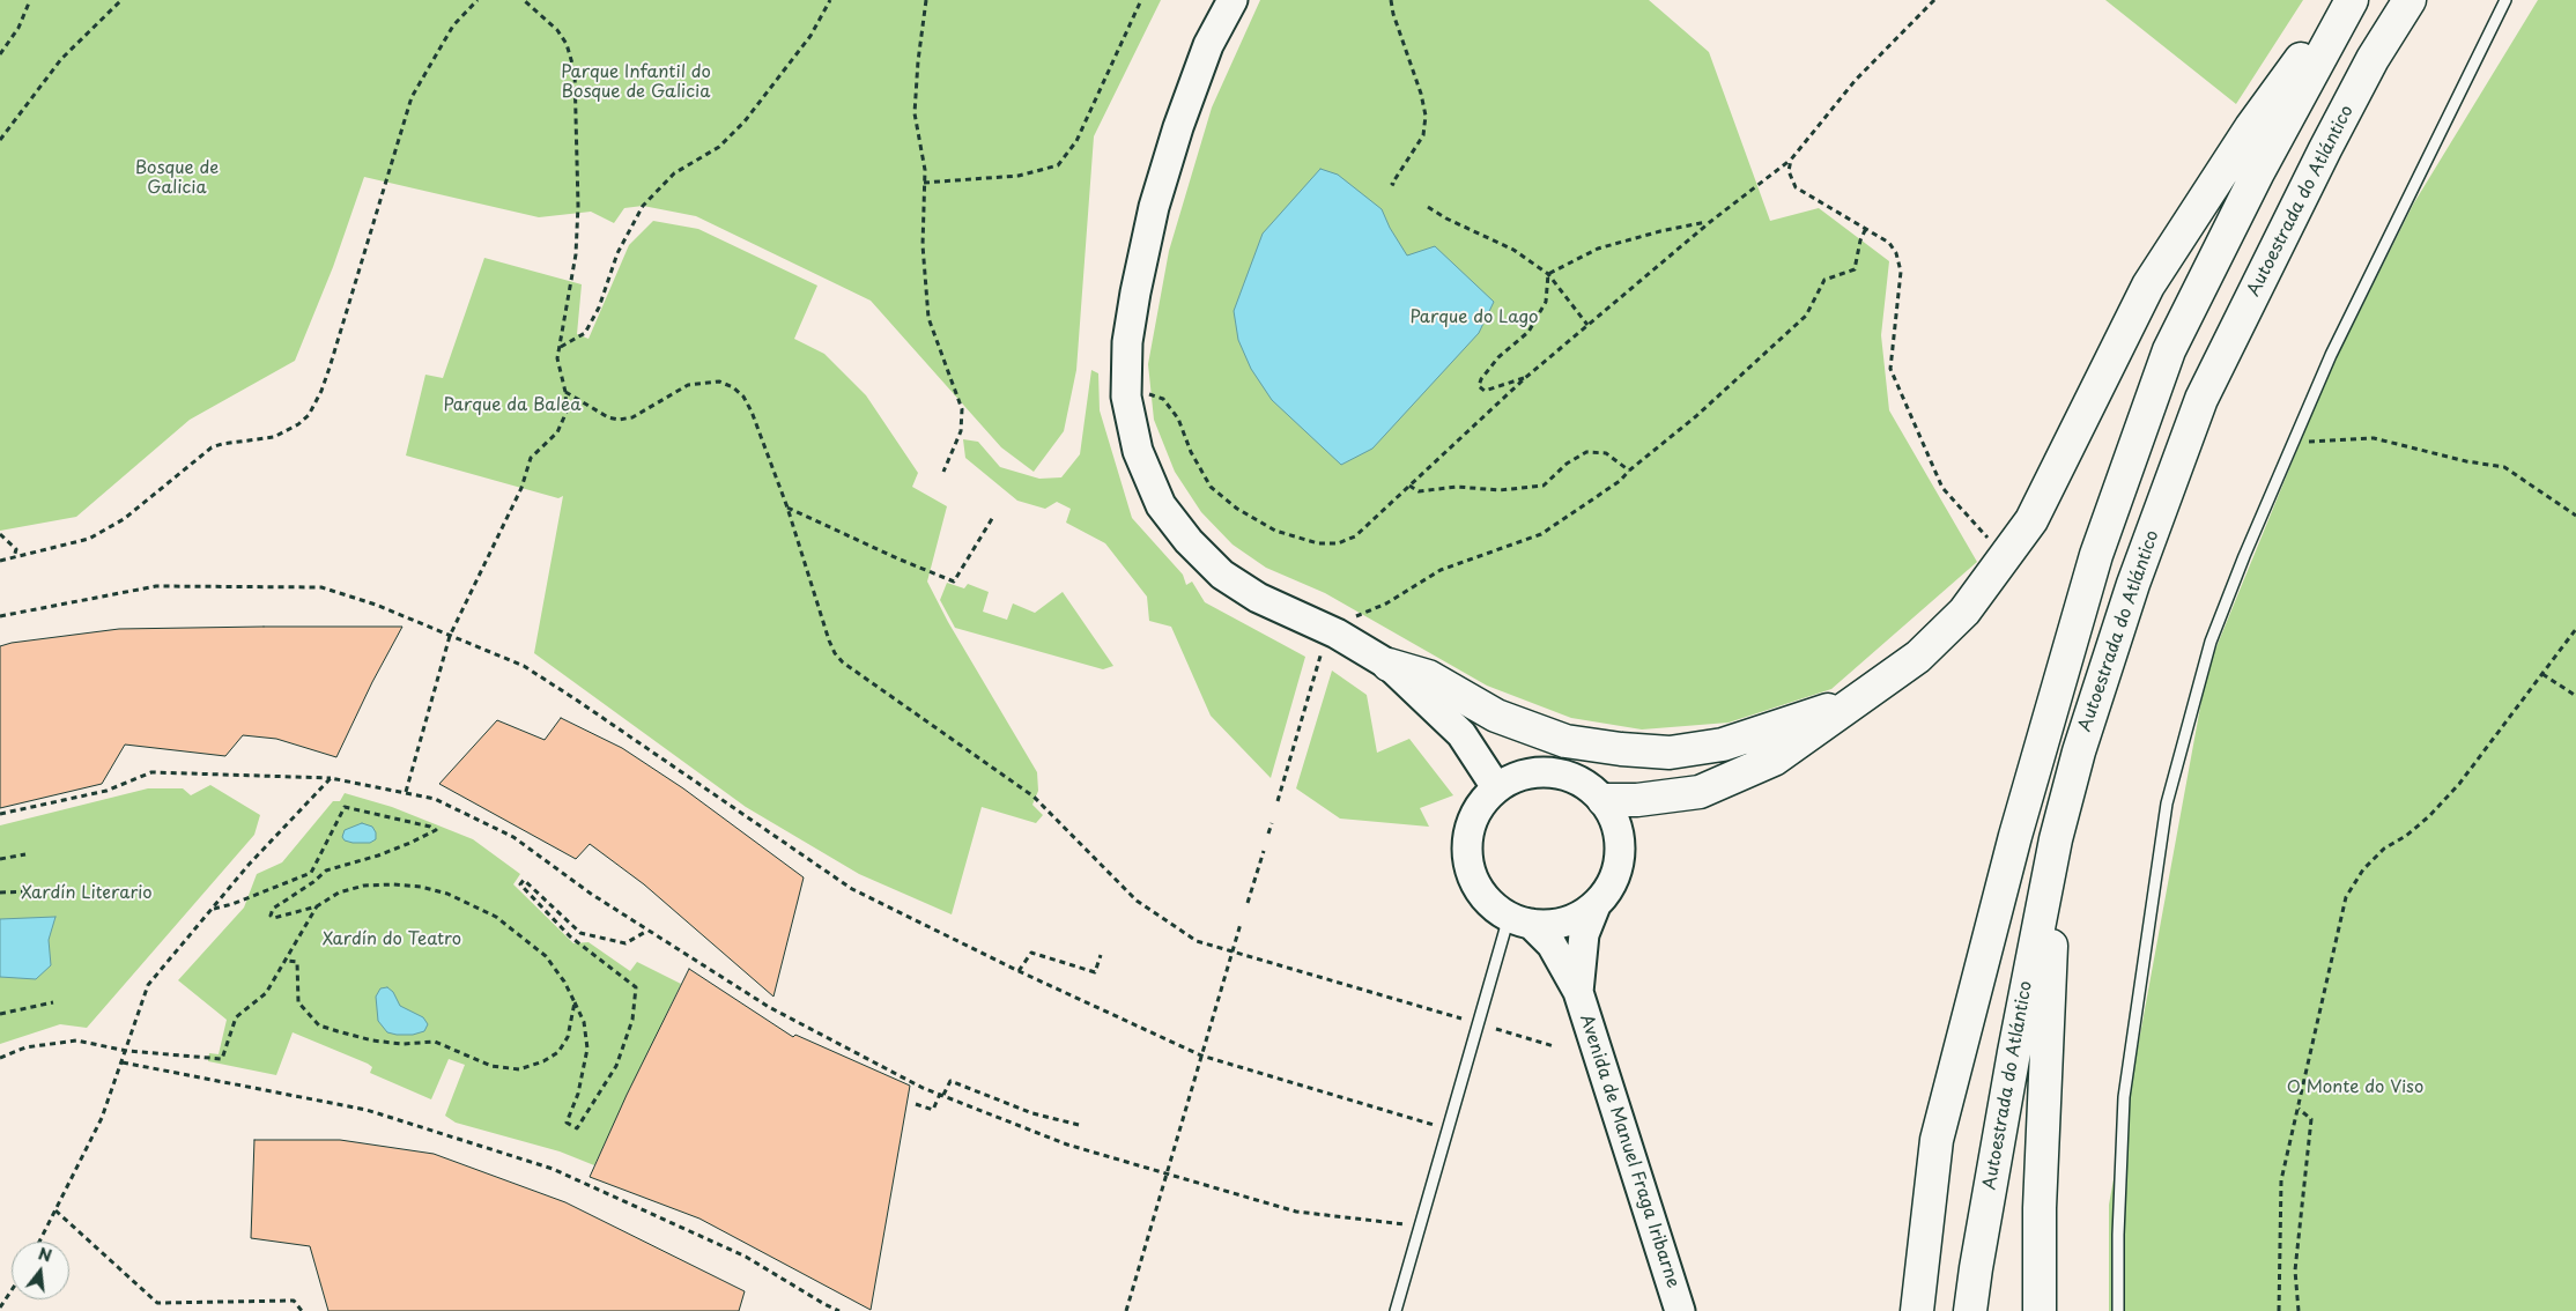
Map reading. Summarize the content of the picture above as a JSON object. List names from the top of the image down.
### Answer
{
  "streets": {
    "highway": ["Autoestrada do Atlántico"],
    "street": ["Avenida de Manuel Fraga Iribarne"]
  },
  "parks": [
    "Parque Infantil do Bosque de Galicia",
    "Bosque de Galicia",
    "Parque do Lago",
    "Parque da Balea",
    "Xardín Literario",
    "Xardín do Teatro",
    "O Monte do Viso"
  ],
  "north": "top"
}
